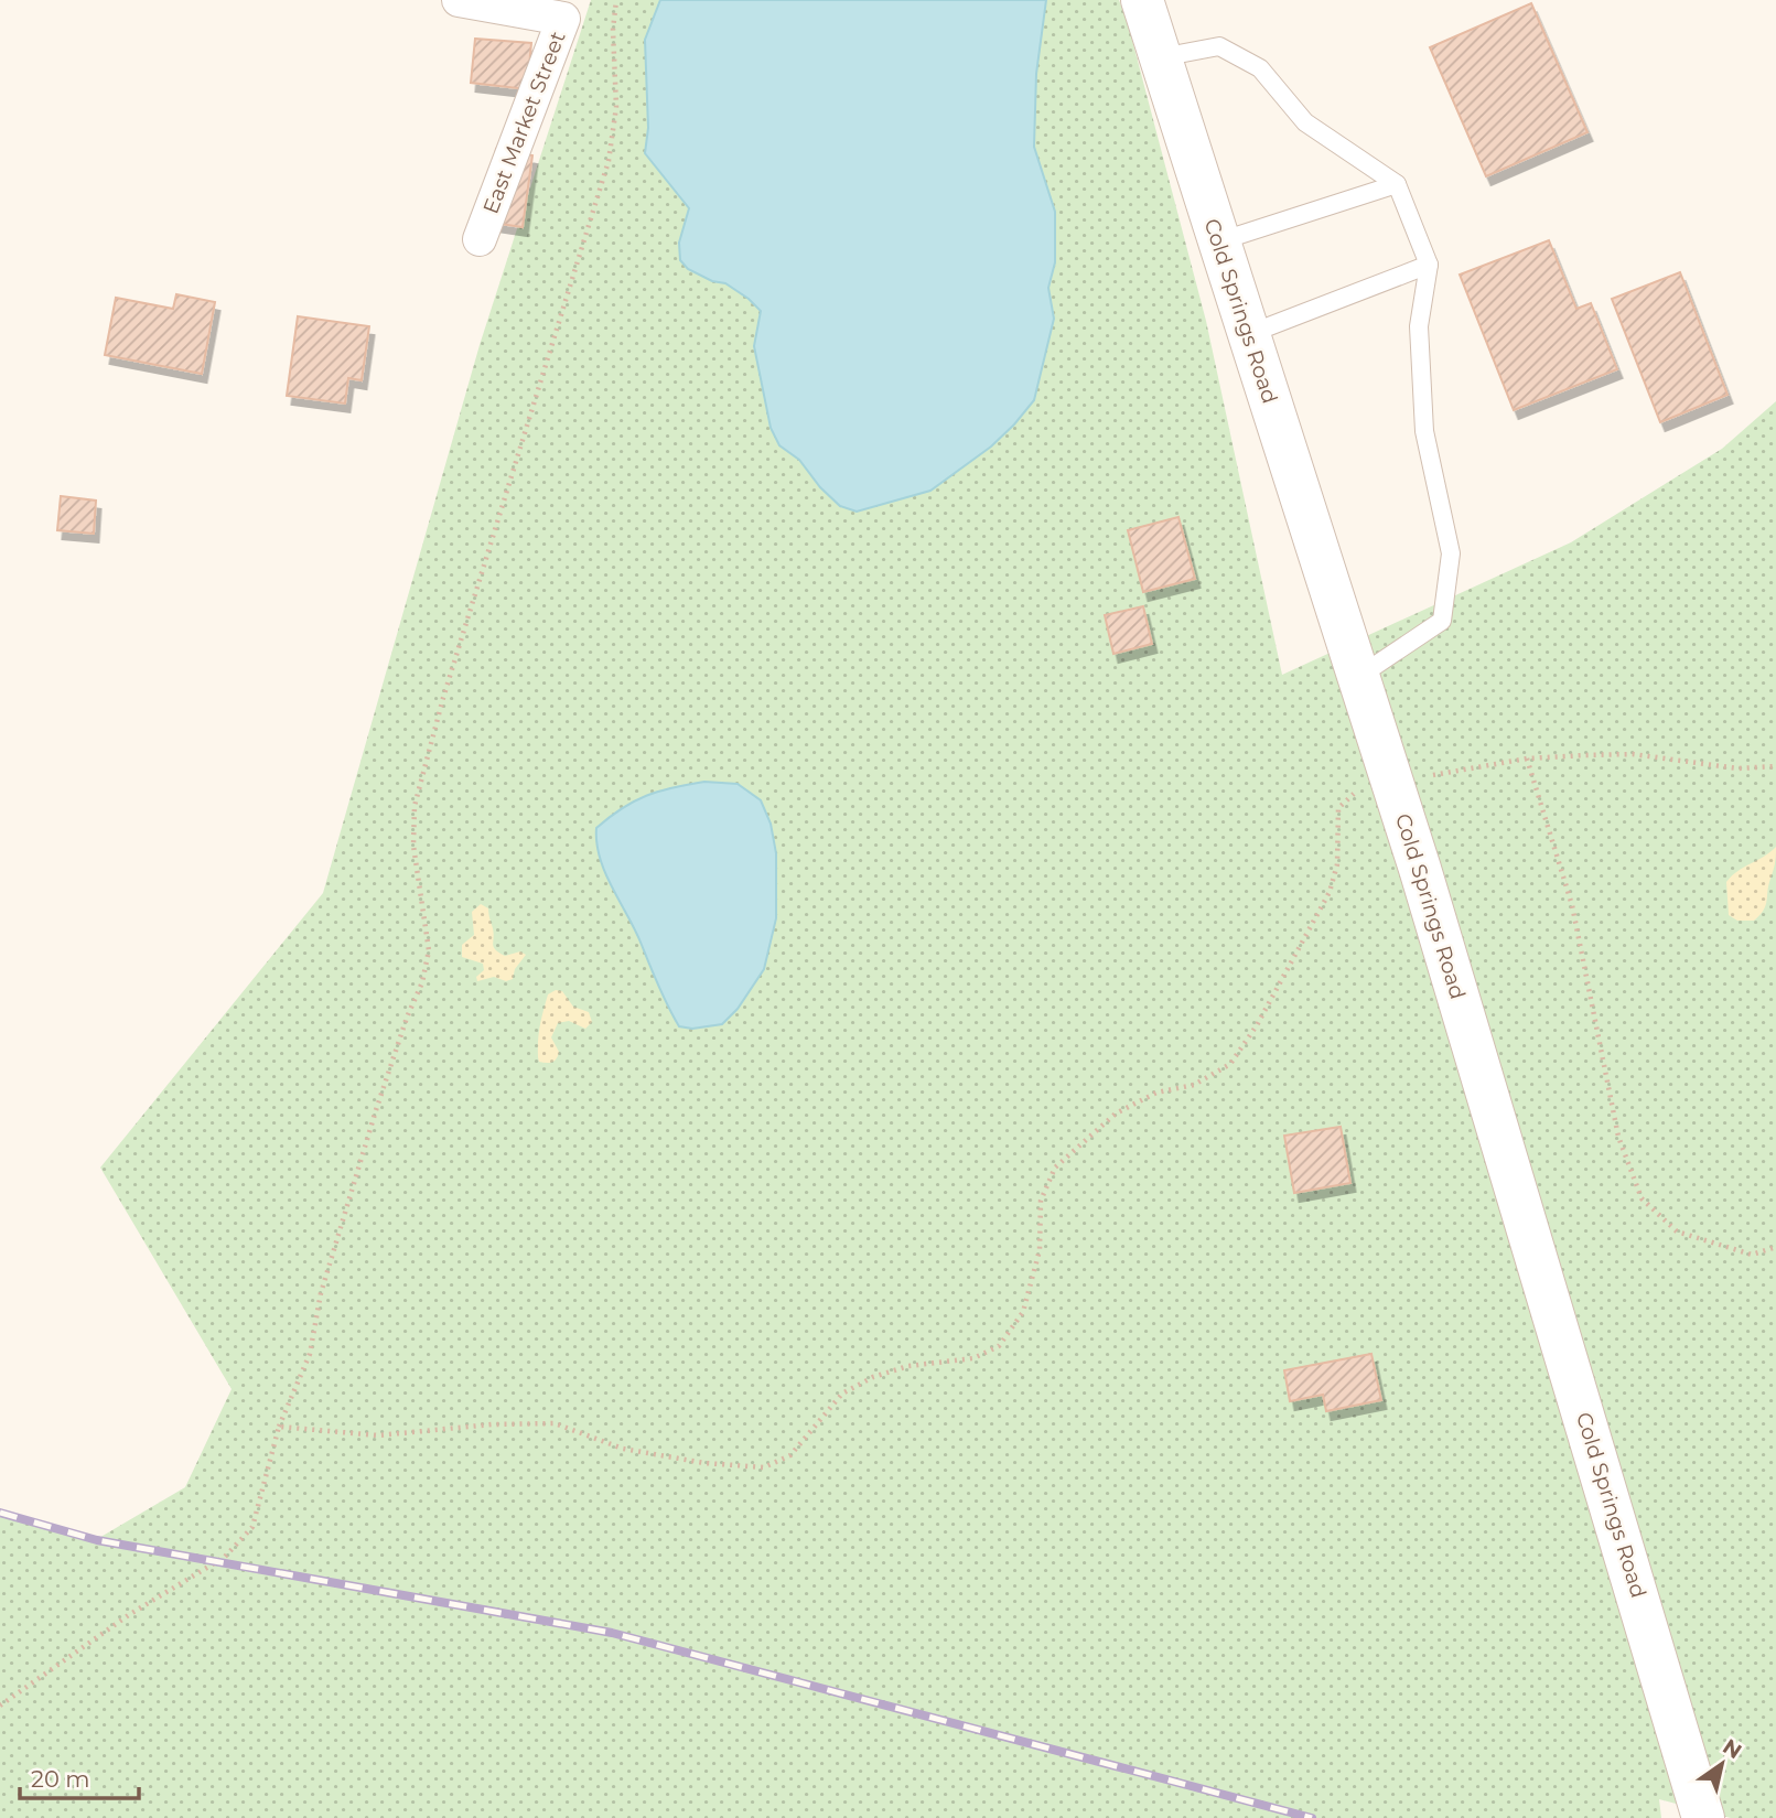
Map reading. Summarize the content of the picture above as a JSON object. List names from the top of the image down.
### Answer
{
  "streets": {
    "street": ["East Market Street", "Cold Springs Road"]
  },
  "scale_bar": "20 m",
  "north": "top right"
}
